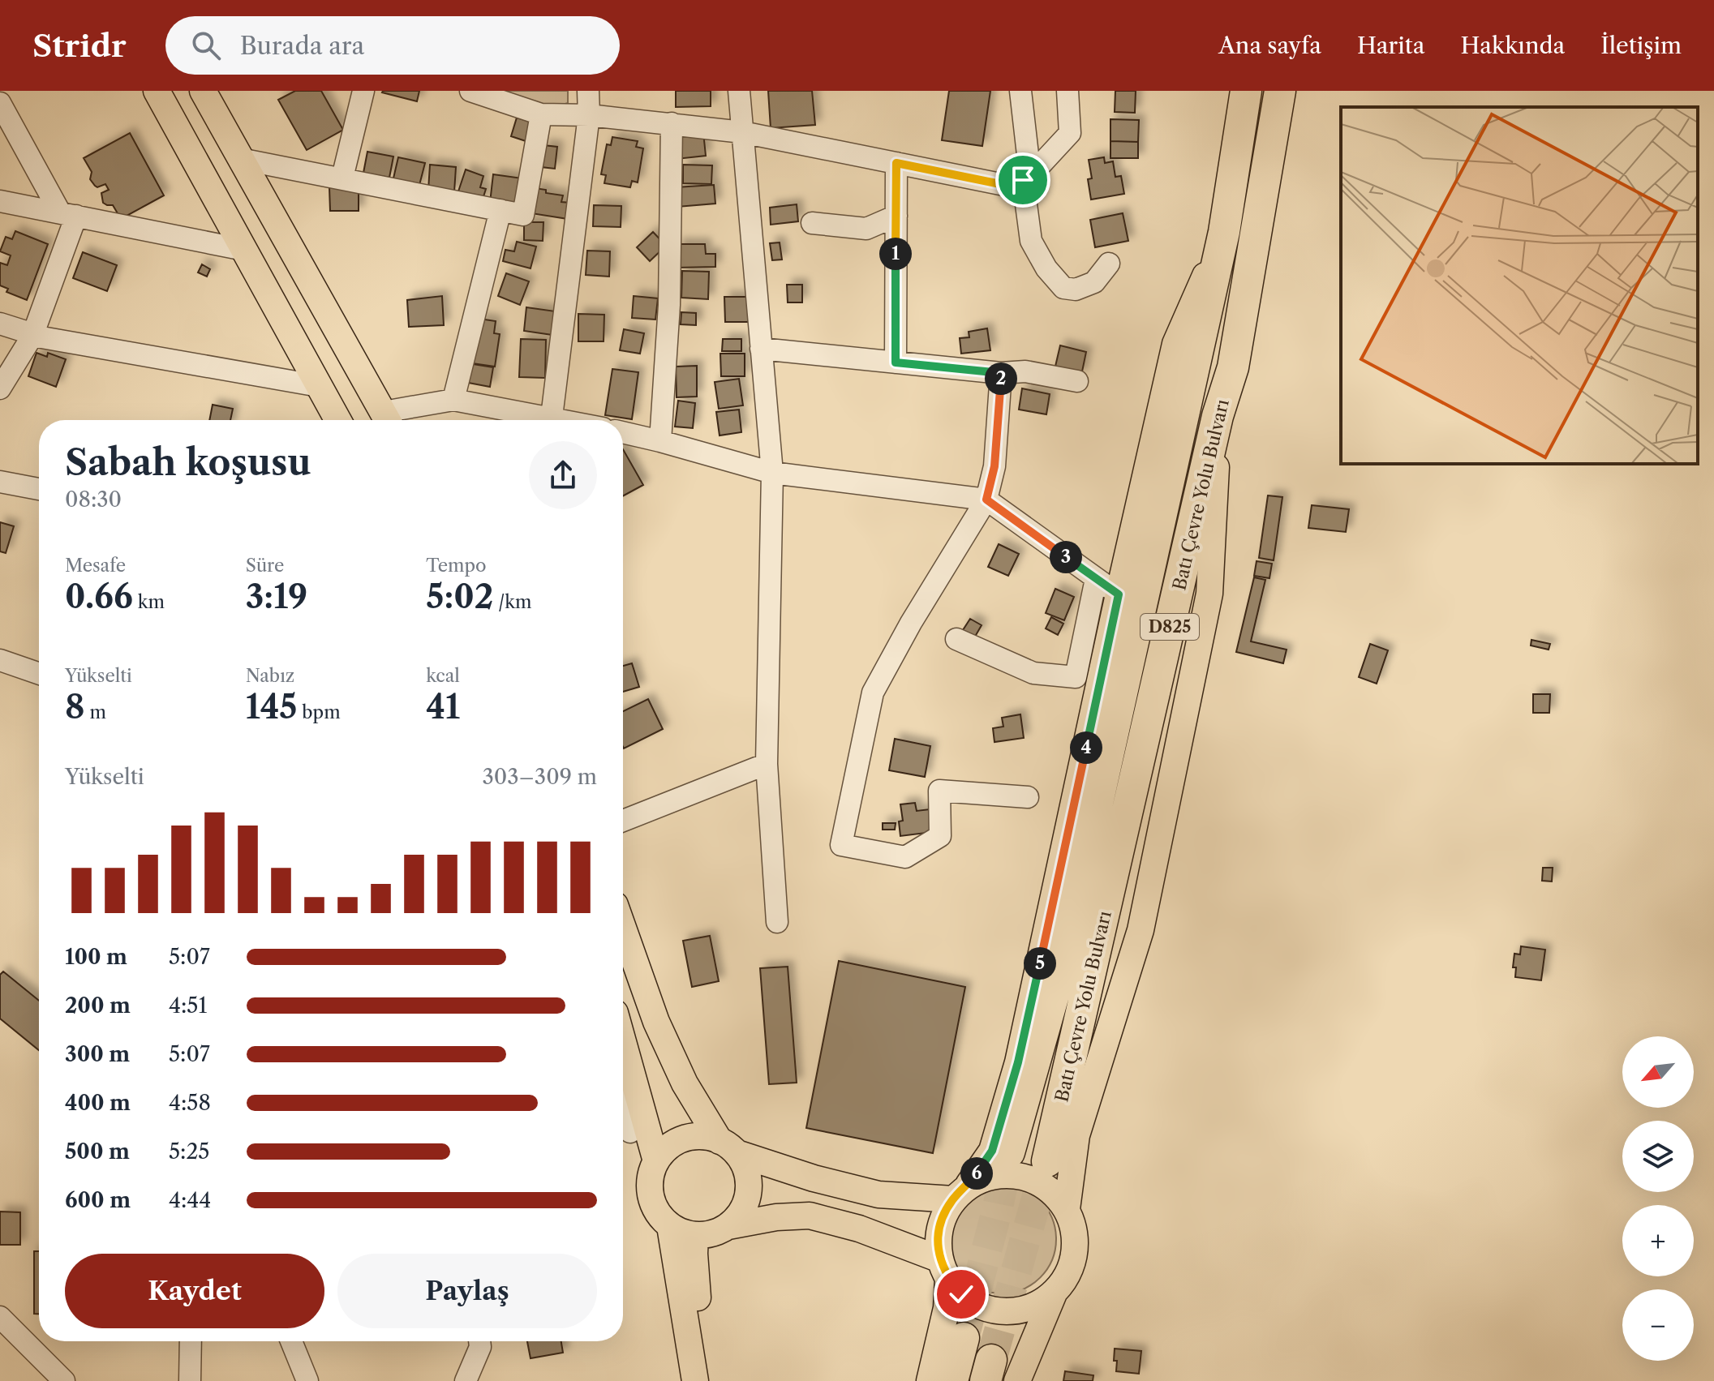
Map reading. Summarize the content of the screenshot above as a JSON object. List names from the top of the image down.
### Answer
{
  "streets": {
    "highway": ["Batı Çevre Yolu Bulvarı", "D825"]
  },
  "north": "bottom left",
  "page": {
    "header": "Stridr",
    "search": "Burada ara",
    "nav": [
      "Ana sayfa",
      "Harita",
      "Hakkında",
      "İletişim"
    ],
    "pins": [
      "1",
      "2",
      "3",
      "4",
      "5",
      "6"
    ],
    "heading": ["Sabah koşusu", "08:30"],
    "stats": [
      ["Mesafe", "0.66 km"],
      ["Süre", "3:19"],
      ["Tempo", "5:02 /km"],
      ["Yükselti", "8 m"],
      ["Nabız", "145 bpm"],
      ["kcal", "41"]
    ],
    "chart": ["Yükselti", "303–309 m"],
    "list": [
      {
        "name": "100 m",
        "note": "5:07"
      },
      {
        "name": "200 m",
        "note": "4:51"
      },
      {
        "name": "300 m",
        "note": "5:07"
      },
      {
        "name": "400 m",
        "note": "4:58"
      },
      {
        "name": "500 m",
        "note": "5:25"
      },
      {
        "name": "600 m",
        "note": "4:44"
      }
    ],
    "map_buttons": ["+", "−"],
    "buttons": ["Kaydet", "Paylaş"]
  }
}
